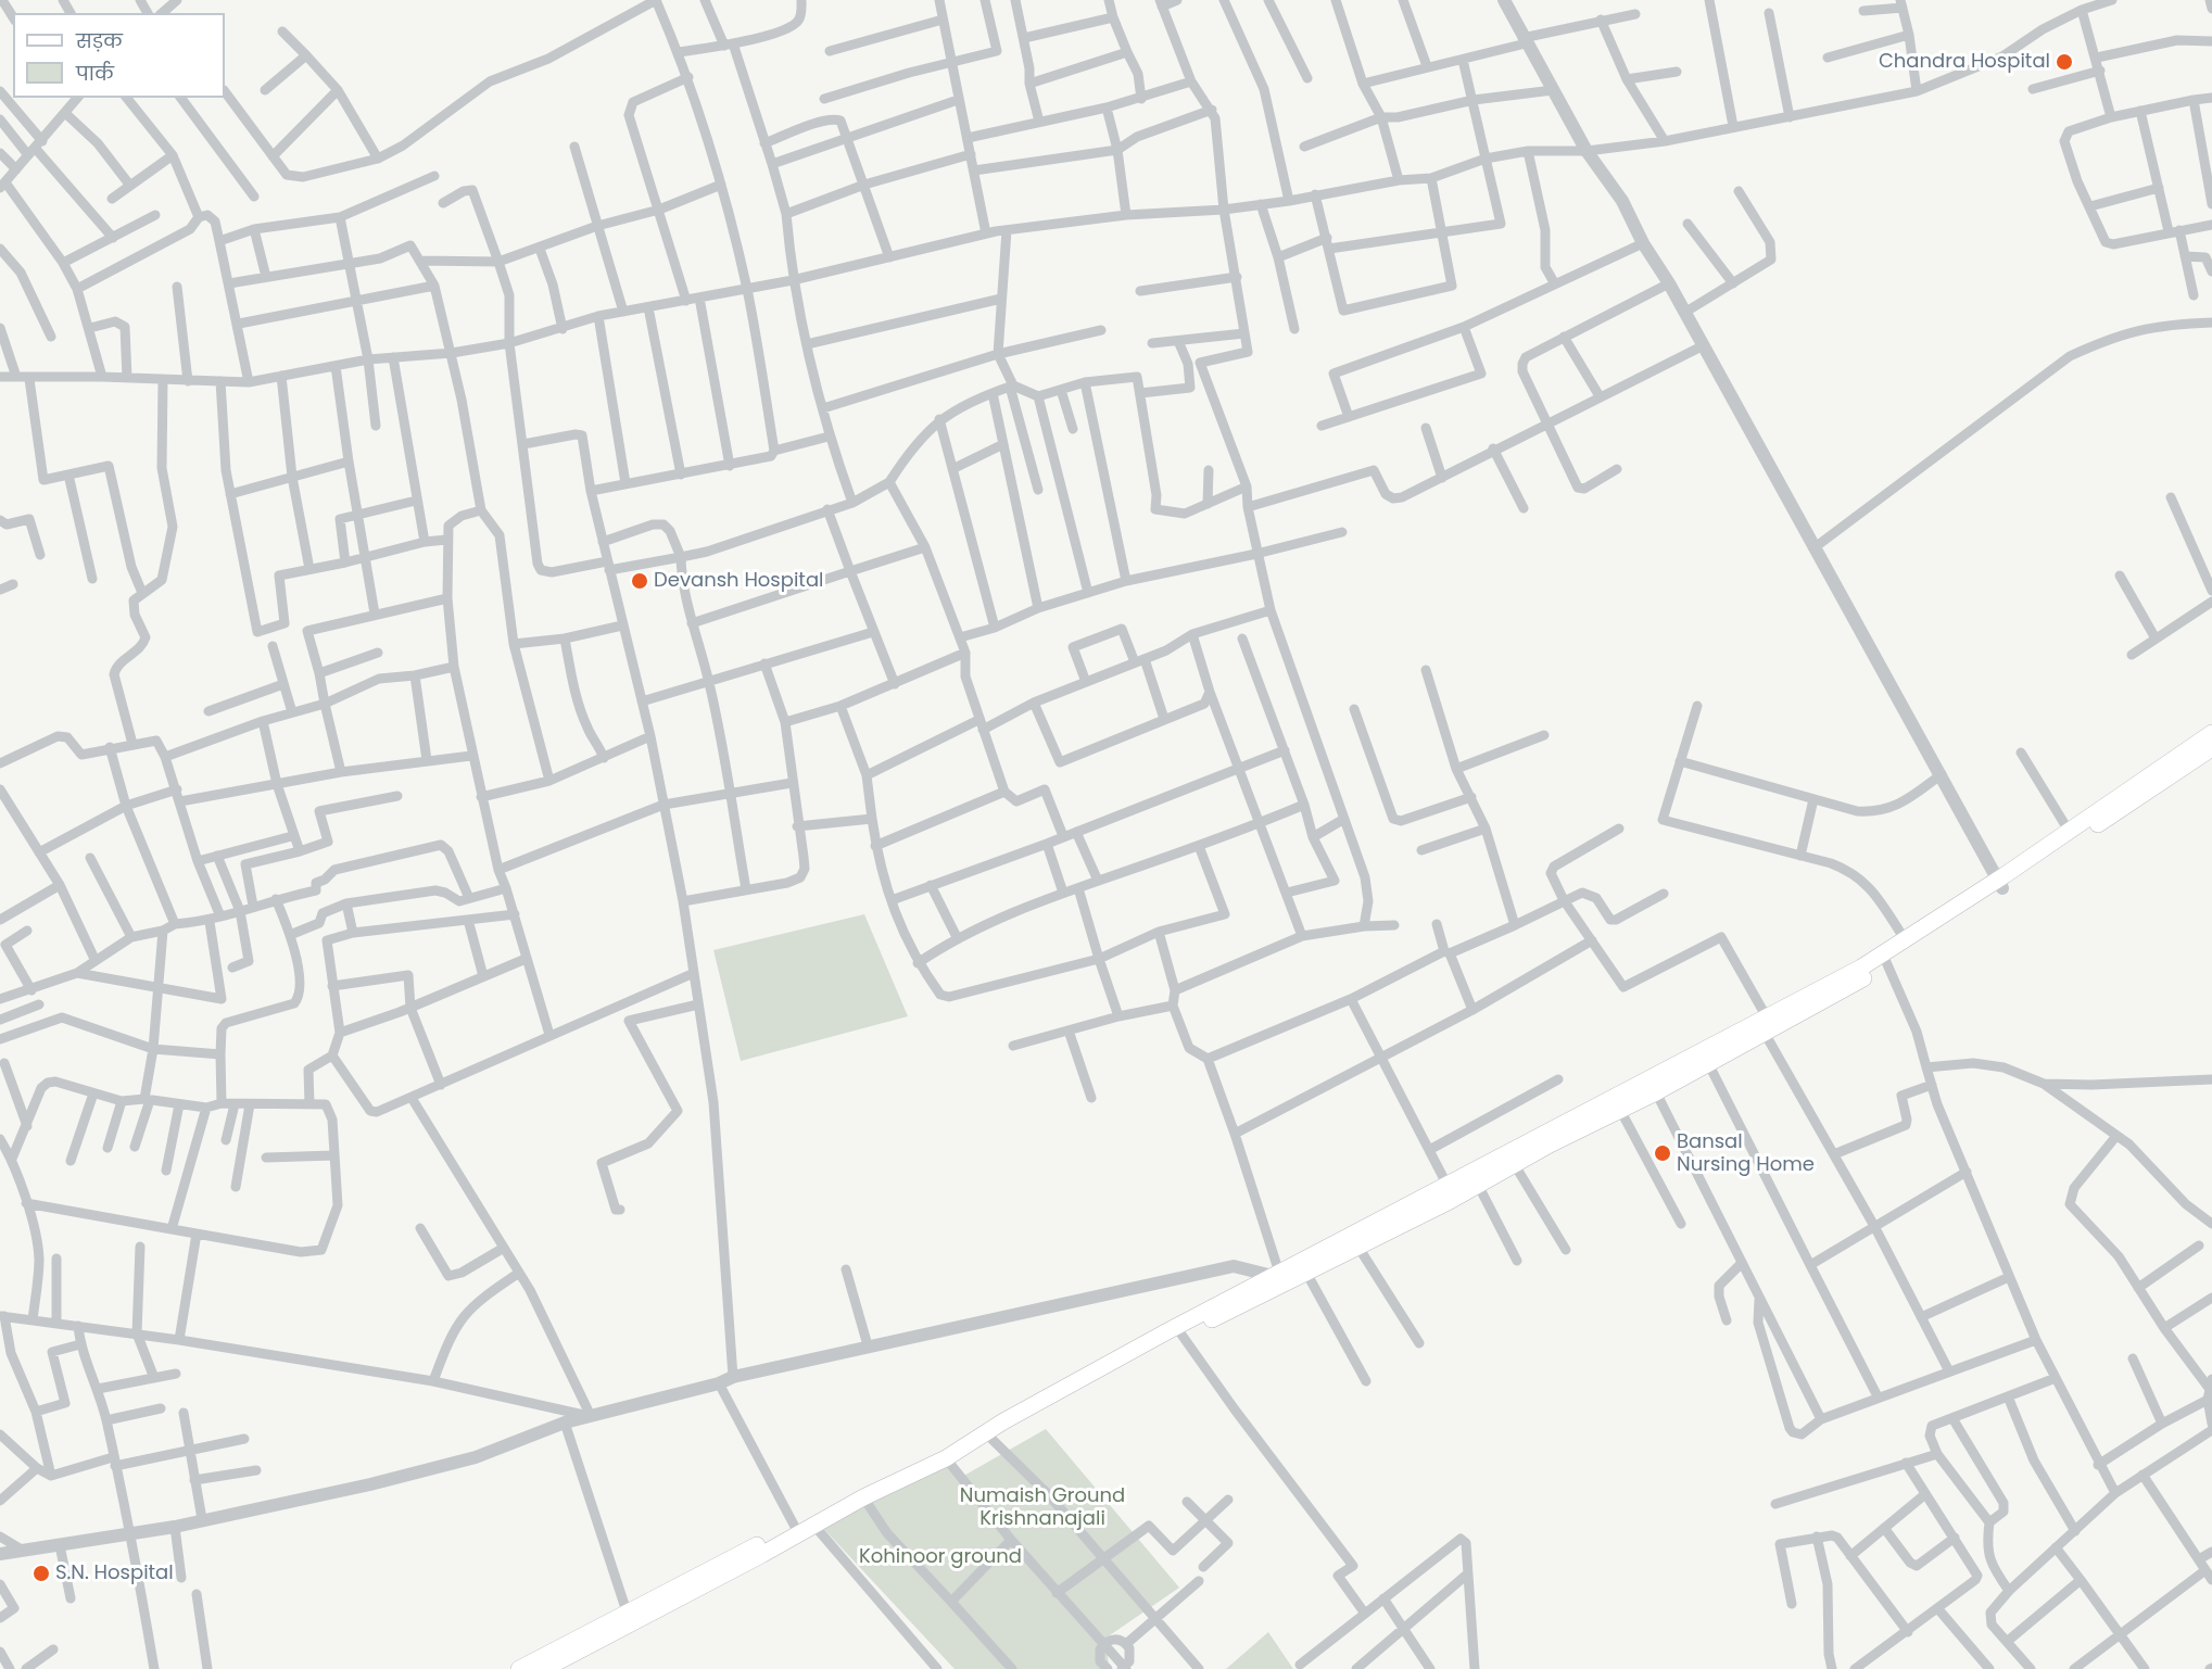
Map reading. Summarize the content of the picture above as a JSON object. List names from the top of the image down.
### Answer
{
  "parks": ["Numaish Ground Krishnanajali", "Kohinoor ground"],
  "places": [
    "Chandra Hospital",
    "Devansh Hospital",
    "Bansal Nursing Home",
    "S.N. Hospital"
  ],
  "legend": ["सड़क", "पार्क"]
}
